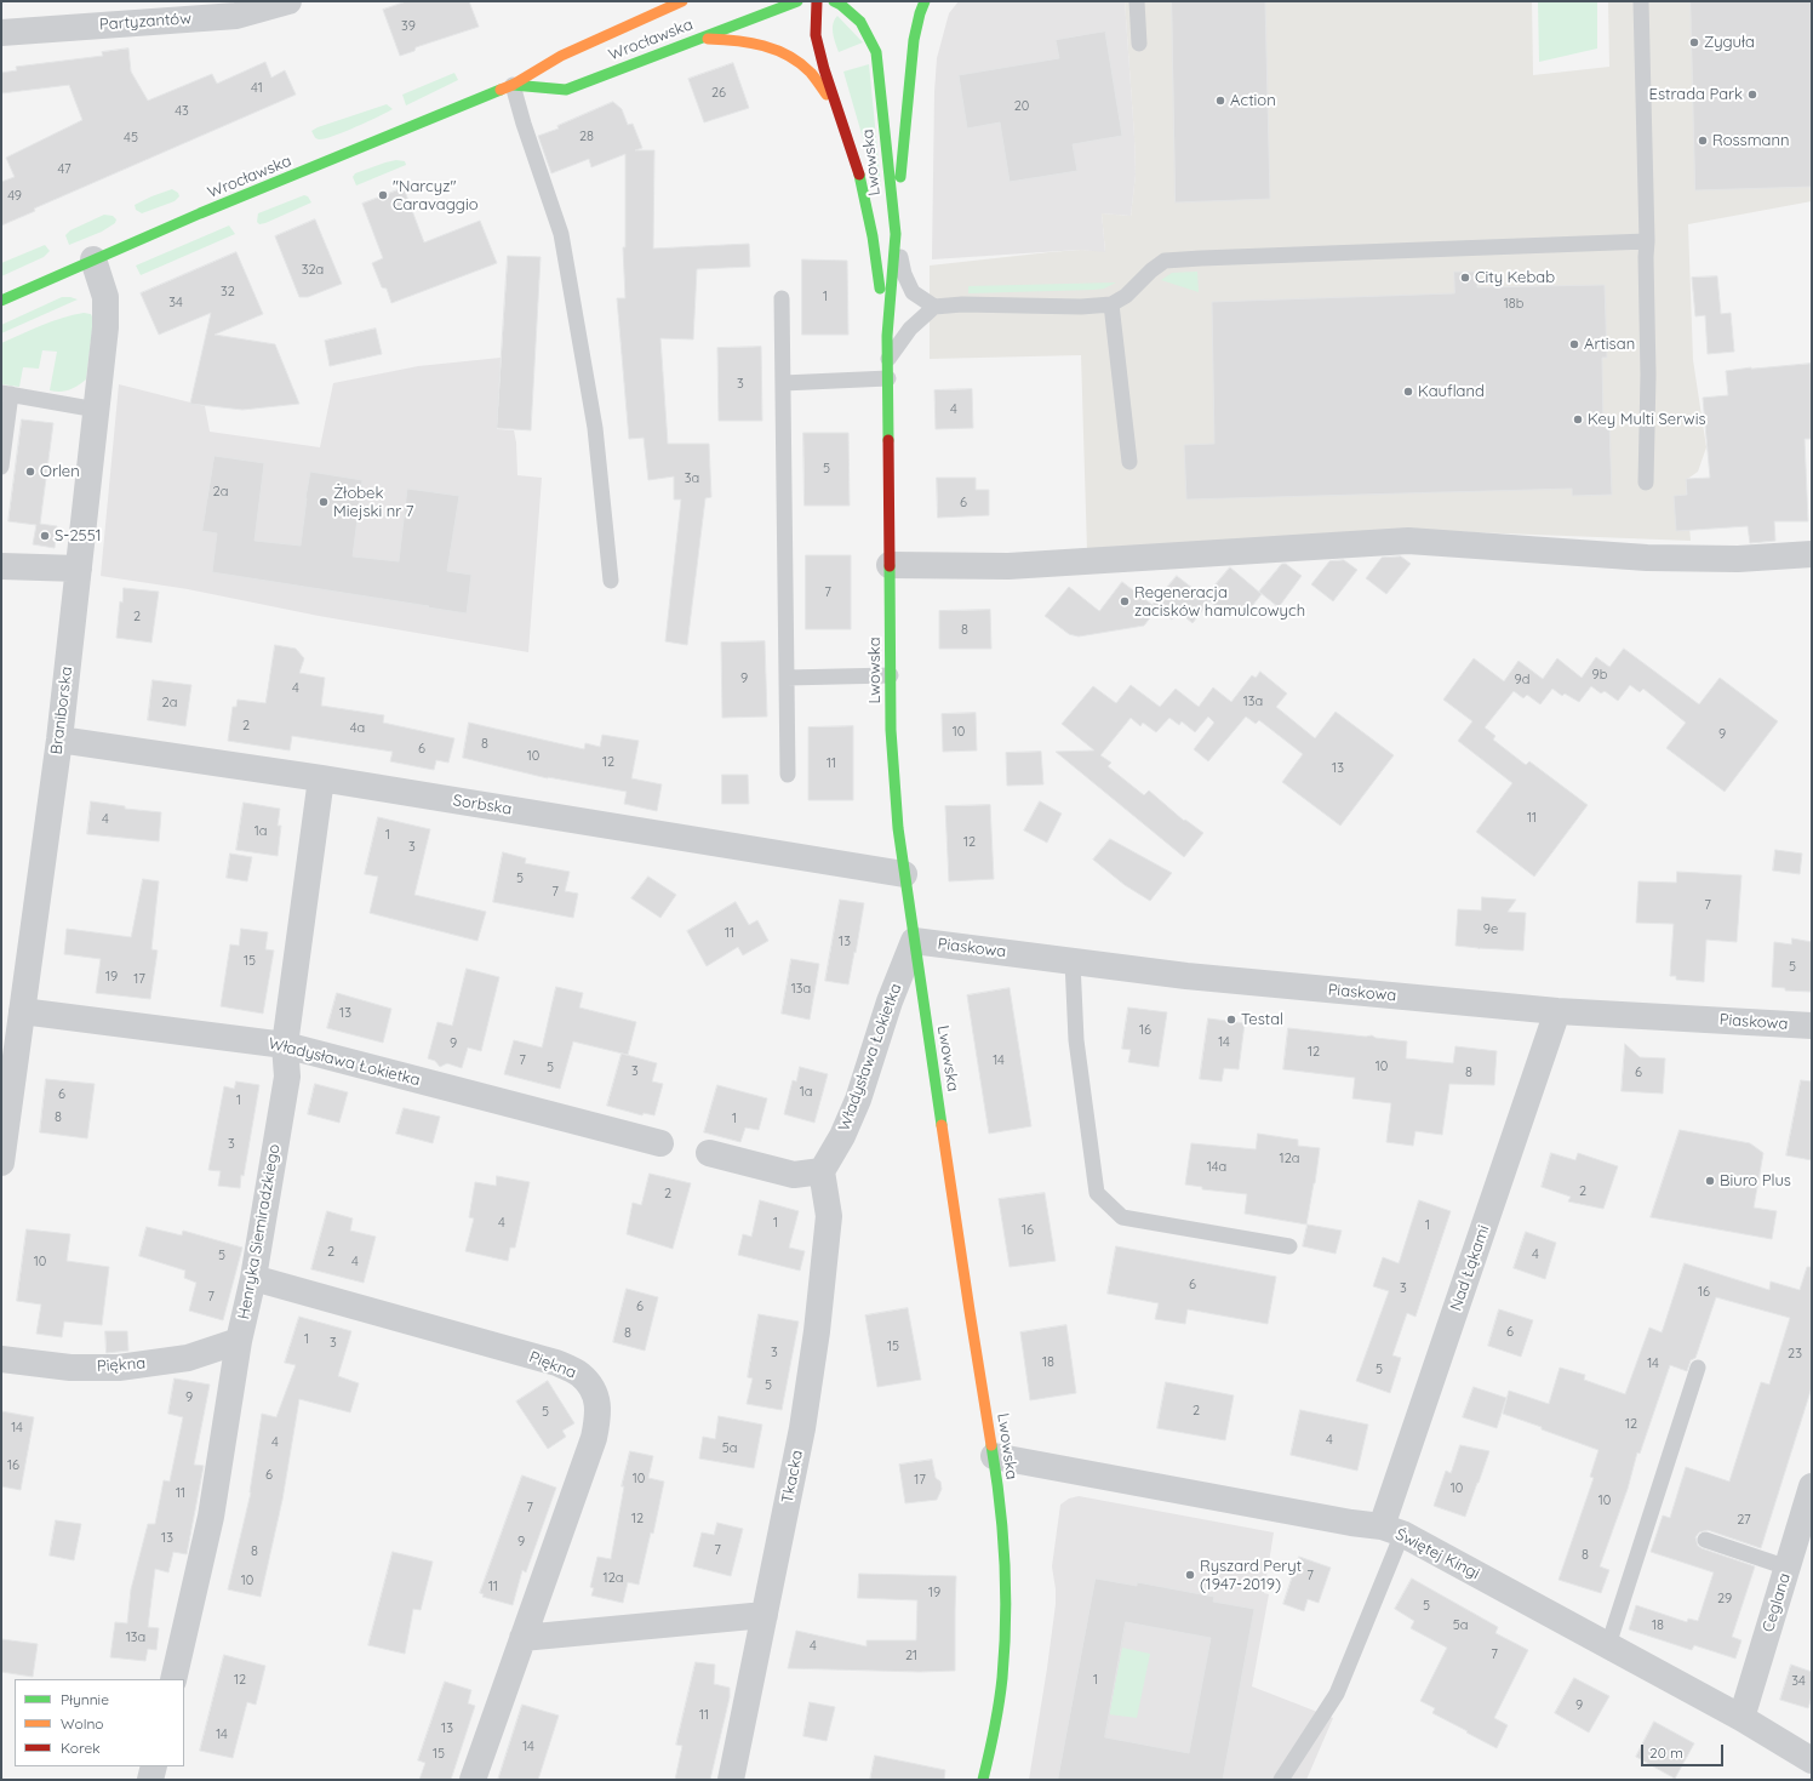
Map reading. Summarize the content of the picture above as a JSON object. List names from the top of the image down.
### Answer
{
  "streets": {
    "street": [
      "Partyzantów",
      "Wrocławska",
      "Lwowska",
      "Braniborska",
      "Sorbska",
      "Piaskowa",
      "Władysława Łokietka",
      "Henryka Siemiradzkiego",
      "Nad Łąkami",
      "Piękna",
      "Tkacka",
      "Świętej Kingi",
      "Ceglana"
    ]
  },
  "crossings": [
    ["Wrocławska", "Braniborska"],
    ["Lwowska", "Sorbska"],
    ["Lwowska", "Piaskowa"],
    ["Lwowska", "Władysława Łokietka"],
    ["Lwowska", "Świętej Kingi"],
    ["Braniborska", "Sorbska"],
    ["Braniborska", "Władysława Łokietka"],
    ["Sorbska", "Henryka Siemiradzkiego"],
    ["Piaskowa", "Władysława Łokietka"],
    ["Piaskowa", "Nad Łąkami"],
    ["Władysława Łokietka", "Henryka Siemiradzkiego"],
    ["Władysława Łokietka", "Tkacka"],
    ["Henryka Siemiradzkiego", "Piękna"],
    ["Nad Łąkami", "Świętej Kingi"],
    ["Świętej Kingi", "Ceglana"]
  ],
  "places": [
    "Zyguła",
    "Estrada Park",
    "Action",
    "Rossmann",
    "\"Narcyz\" Caravaggio",
    "City Kebab",
    "Artisan",
    "Kaufland",
    "Key Multi Serwis",
    "Orlen",
    "Żłobek Miejski nr 7",
    "S-2551",
    "Regeneracja zacisków hamulcowych",
    "Testal",
    "Biuro Plus",
    "Ryszard Peryt (1947-2019)"
  ],
  "house_numbers": [
    "39",
    "41",
    "26",
    "20",
    "43",
    "28",
    "45",
    "47",
    "49",
    "32a",
    "32",
    "1",
    "34",
    "18b",
    "3",
    "4",
    "5",
    "3a",
    "2a",
    "6",
    "7",
    "2",
    "8",
    "9b",
    "9",
    "9d",
    "4",
    "13a",
    "2a",
    "2",
    "4a",
    "10",
    "9",
    "8",
    "6",
    "10",
    "12",
    "11",
    "13",
    "11",
    "4",
    "1a",
    "1",
    "12",
    "3",
    "5",
    "7",
    "7",
    "9e",
    "11",
    "13",
    "15",
    "5",
    "19",
    "17",
    "13a",
    "13",
    "16",
    "14",
    "9",
    "12",
    "7",
    "14",
    "10",
    "5",
    "3",
    "8",
    "6",
    "1a",
    "6",
    "1",
    "8",
    "1",
    "3",
    "12a",
    "14a",
    "2",
    "2",
    "4",
    "1",
    "1",
    "16",
    "2",
    "4",
    "5",
    "10",
    "4",
    "6",
    "3",
    "16",
    "7",
    "6",
    "6",
    "8",
    "1",
    "3",
    "15",
    "3",
    "23",
    "18",
    "14",
    "5",
    "5",
    "9",
    "2",
    "5",
    "12",
    "14",
    "4",
    "4",
    "5a",
    "16",
    "6",
    "10",
    "17",
    "10",
    "11",
    "10",
    "7",
    "12",
    "27",
    "13",
    "9",
    "7",
    "8",
    "8",
    "7",
    "12a",
    "10",
    "11",
    "19",
    "29",
    "5",
    "5a",
    "18",
    "13a",
    "4",
    "7",
    "21",
    "12",
    "1",
    "34",
    "9",
    "11",
    "13",
    "14",
    "14",
    "15"
  ],
  "legend": ["Płynnie", "Wolno", "Korek"],
  "scale_bar": "20 m"
}
